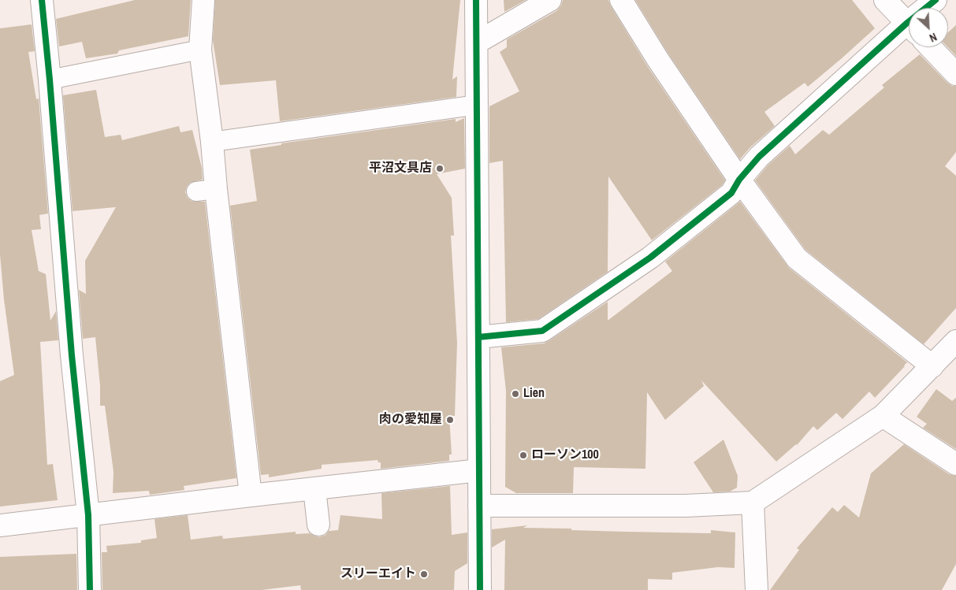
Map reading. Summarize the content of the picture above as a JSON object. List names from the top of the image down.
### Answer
{
  "places": [
    "平沼文具店",
    "Lien",
    "肉の愛知屋",
    "ローソン100",
    "スリーエイト"
  ],
  "north": "bottom right"
}
